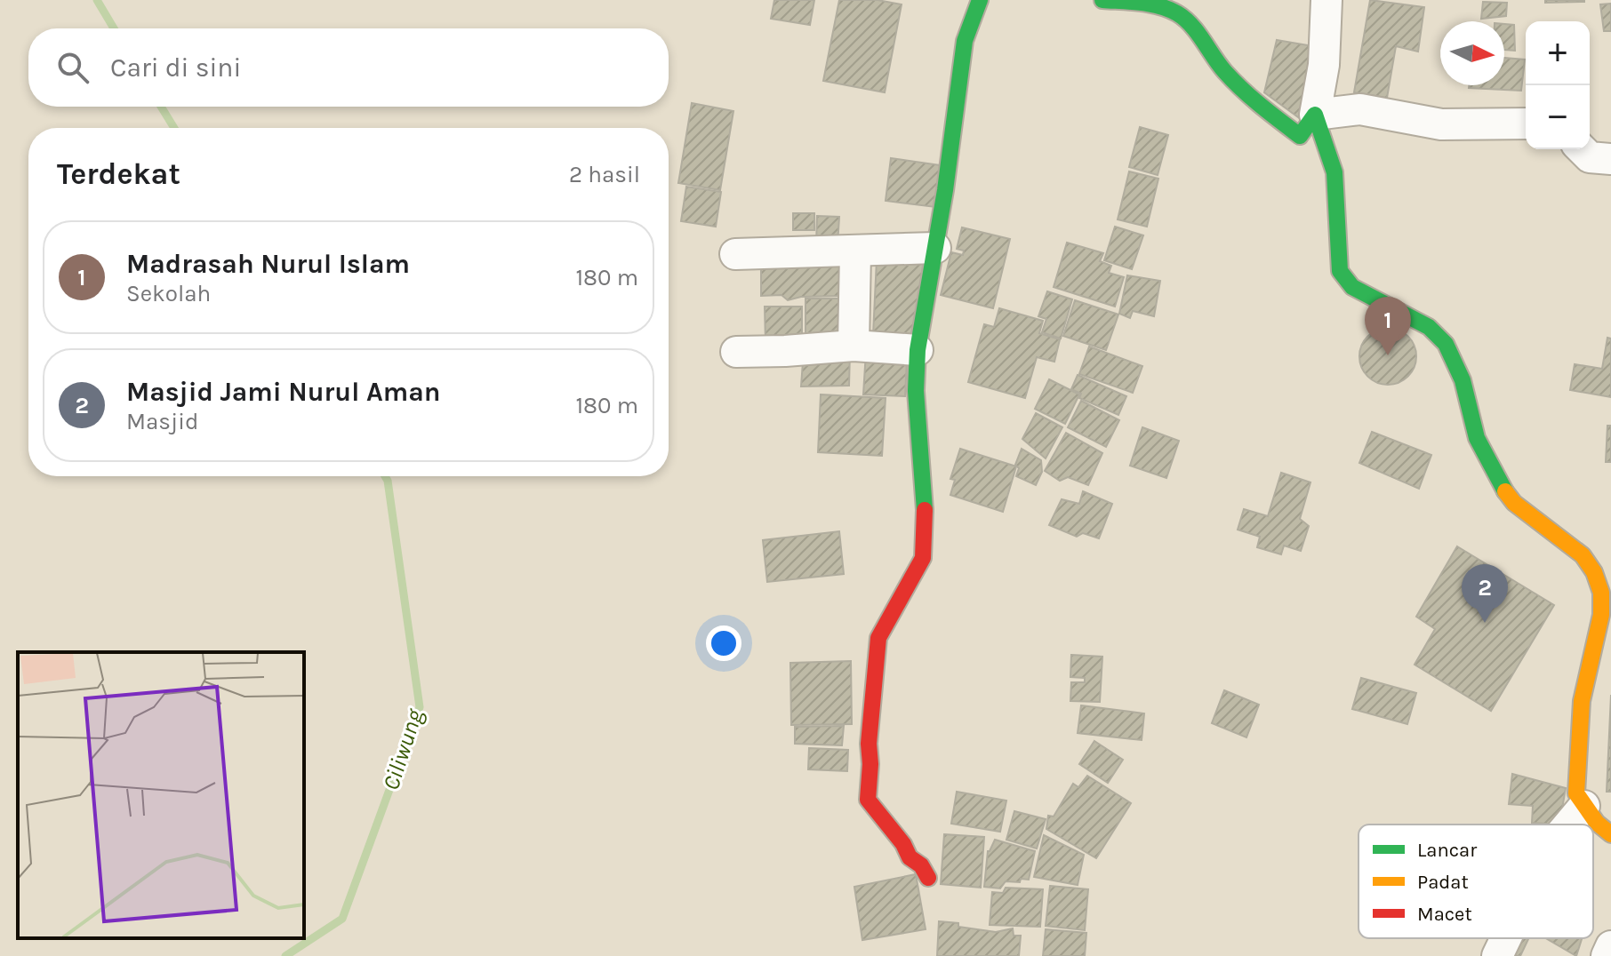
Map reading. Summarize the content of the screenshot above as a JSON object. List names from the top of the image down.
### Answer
{
  "water": ["Ciliwung"],
  "legend": ["Lancar", "Padat", "Macet"],
  "north": "right",
  "page": {
    "map_buttons": ["+", "−"],
    "search": "Cari di sini",
    "heading": ["Terdekat", "2 hasil"],
    "list": [
      {
        "mark": "1",
        "name": "Madrasah Nurul Islam",
        "note": "Sekolah",
        "value": "180 m"
      },
      {
        "mark": "2",
        "name": "Masjid Jami Nurul Aman",
        "note": "Masjid",
        "value": "180 m"
      }
    ],
    "pins": ["1", "2"]
  }
}
